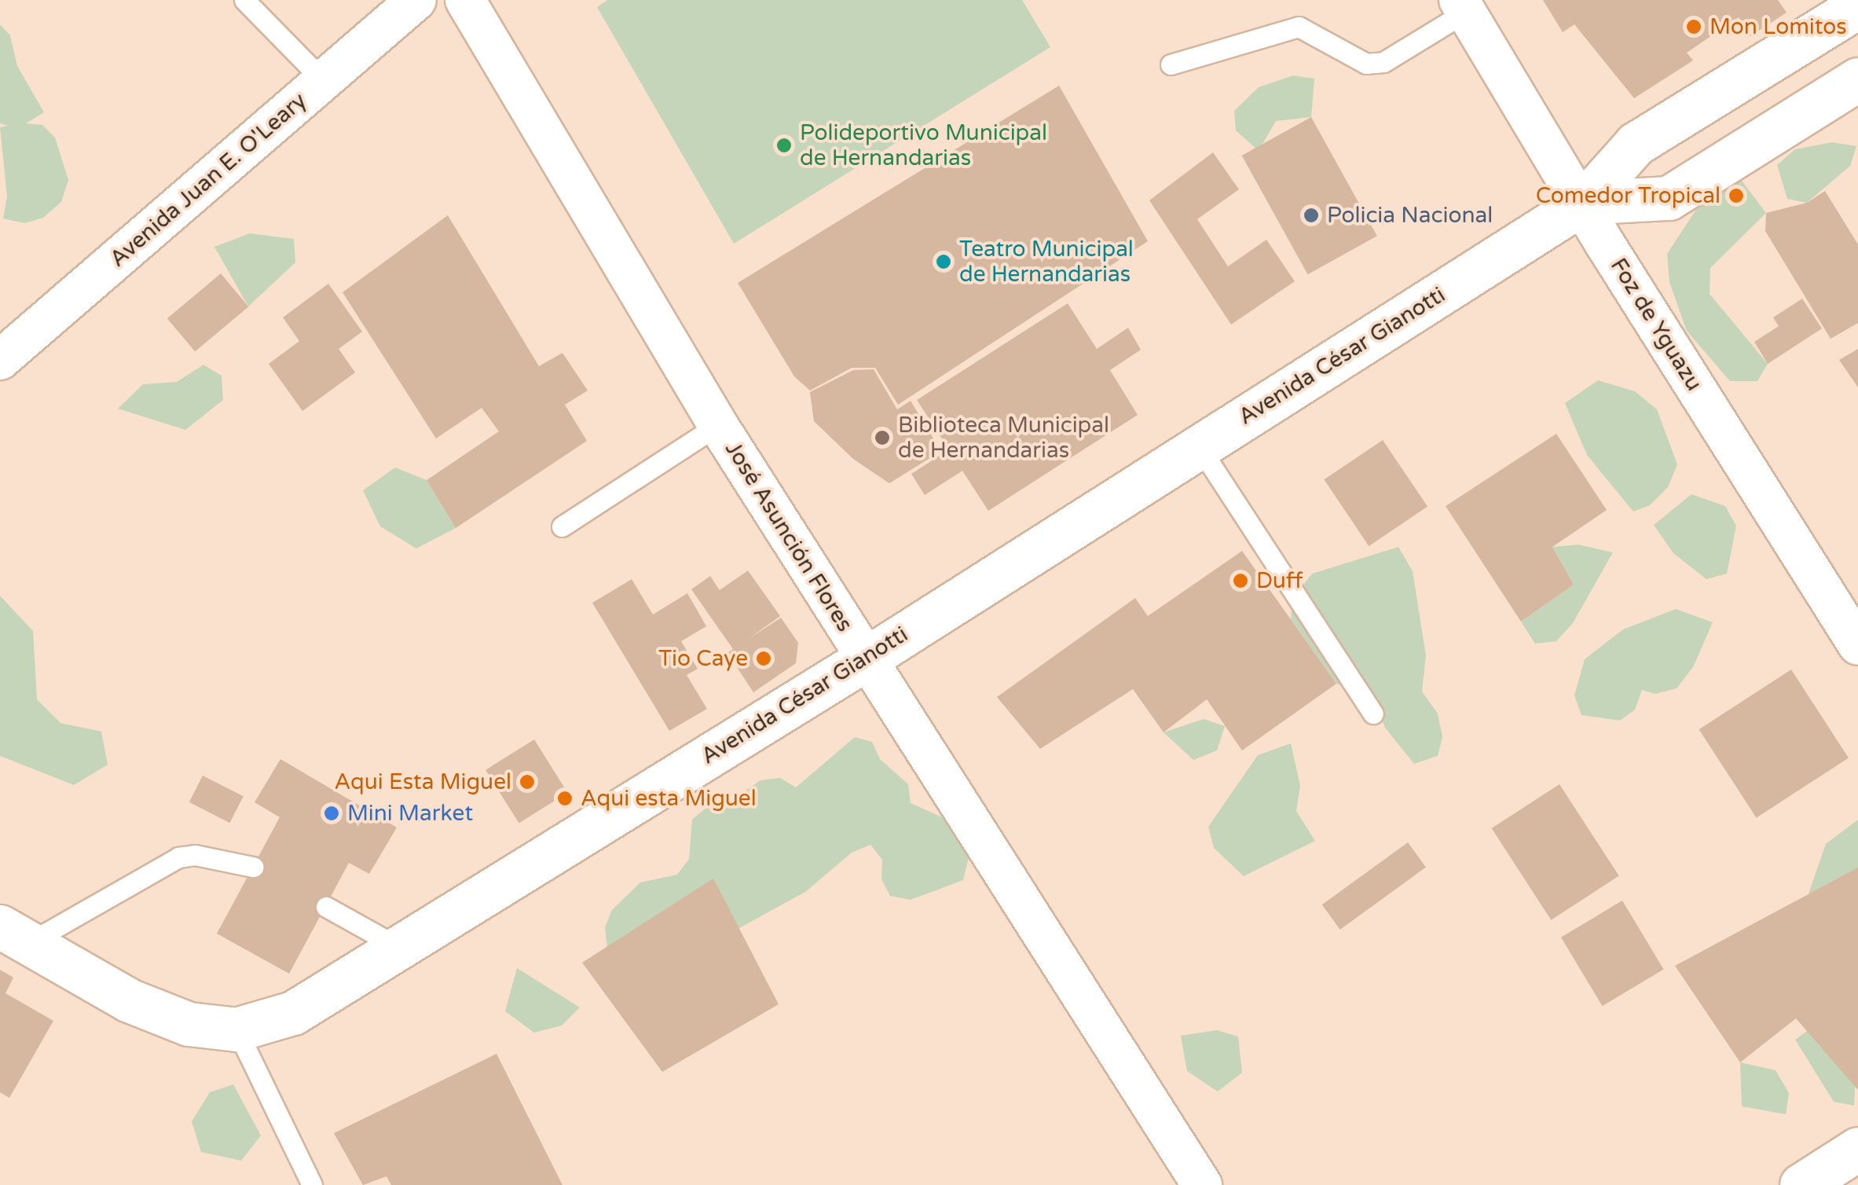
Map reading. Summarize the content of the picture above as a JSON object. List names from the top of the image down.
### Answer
{
  "streets": {
    "street": [
      "Avenida Juan E. O'Leary",
      "Foz de Yguazu",
      "Avenida César Gianotti",
      "José Asunción Flores"
    ]
  },
  "crossings": [
    ["Foz de Yguazu", "Avenida César Gianotti"],
    ["Avenida César Gianotti", "José Asunción Flores"]
  ],
  "places": [
    "Mon Lomitos",
    "Polideportivo Municipal de Hernandarias",
    "Comedor Tropical",
    "Policia Nacional",
    "Teatro Municipal de Hernandarias",
    "Biblioteca Municipal de Hernandarias",
    "Duff",
    "Tio Caye",
    "Aqui Esta Miguel",
    "Aqui esta Miguel",
    "Mini Market"
  ]
}
